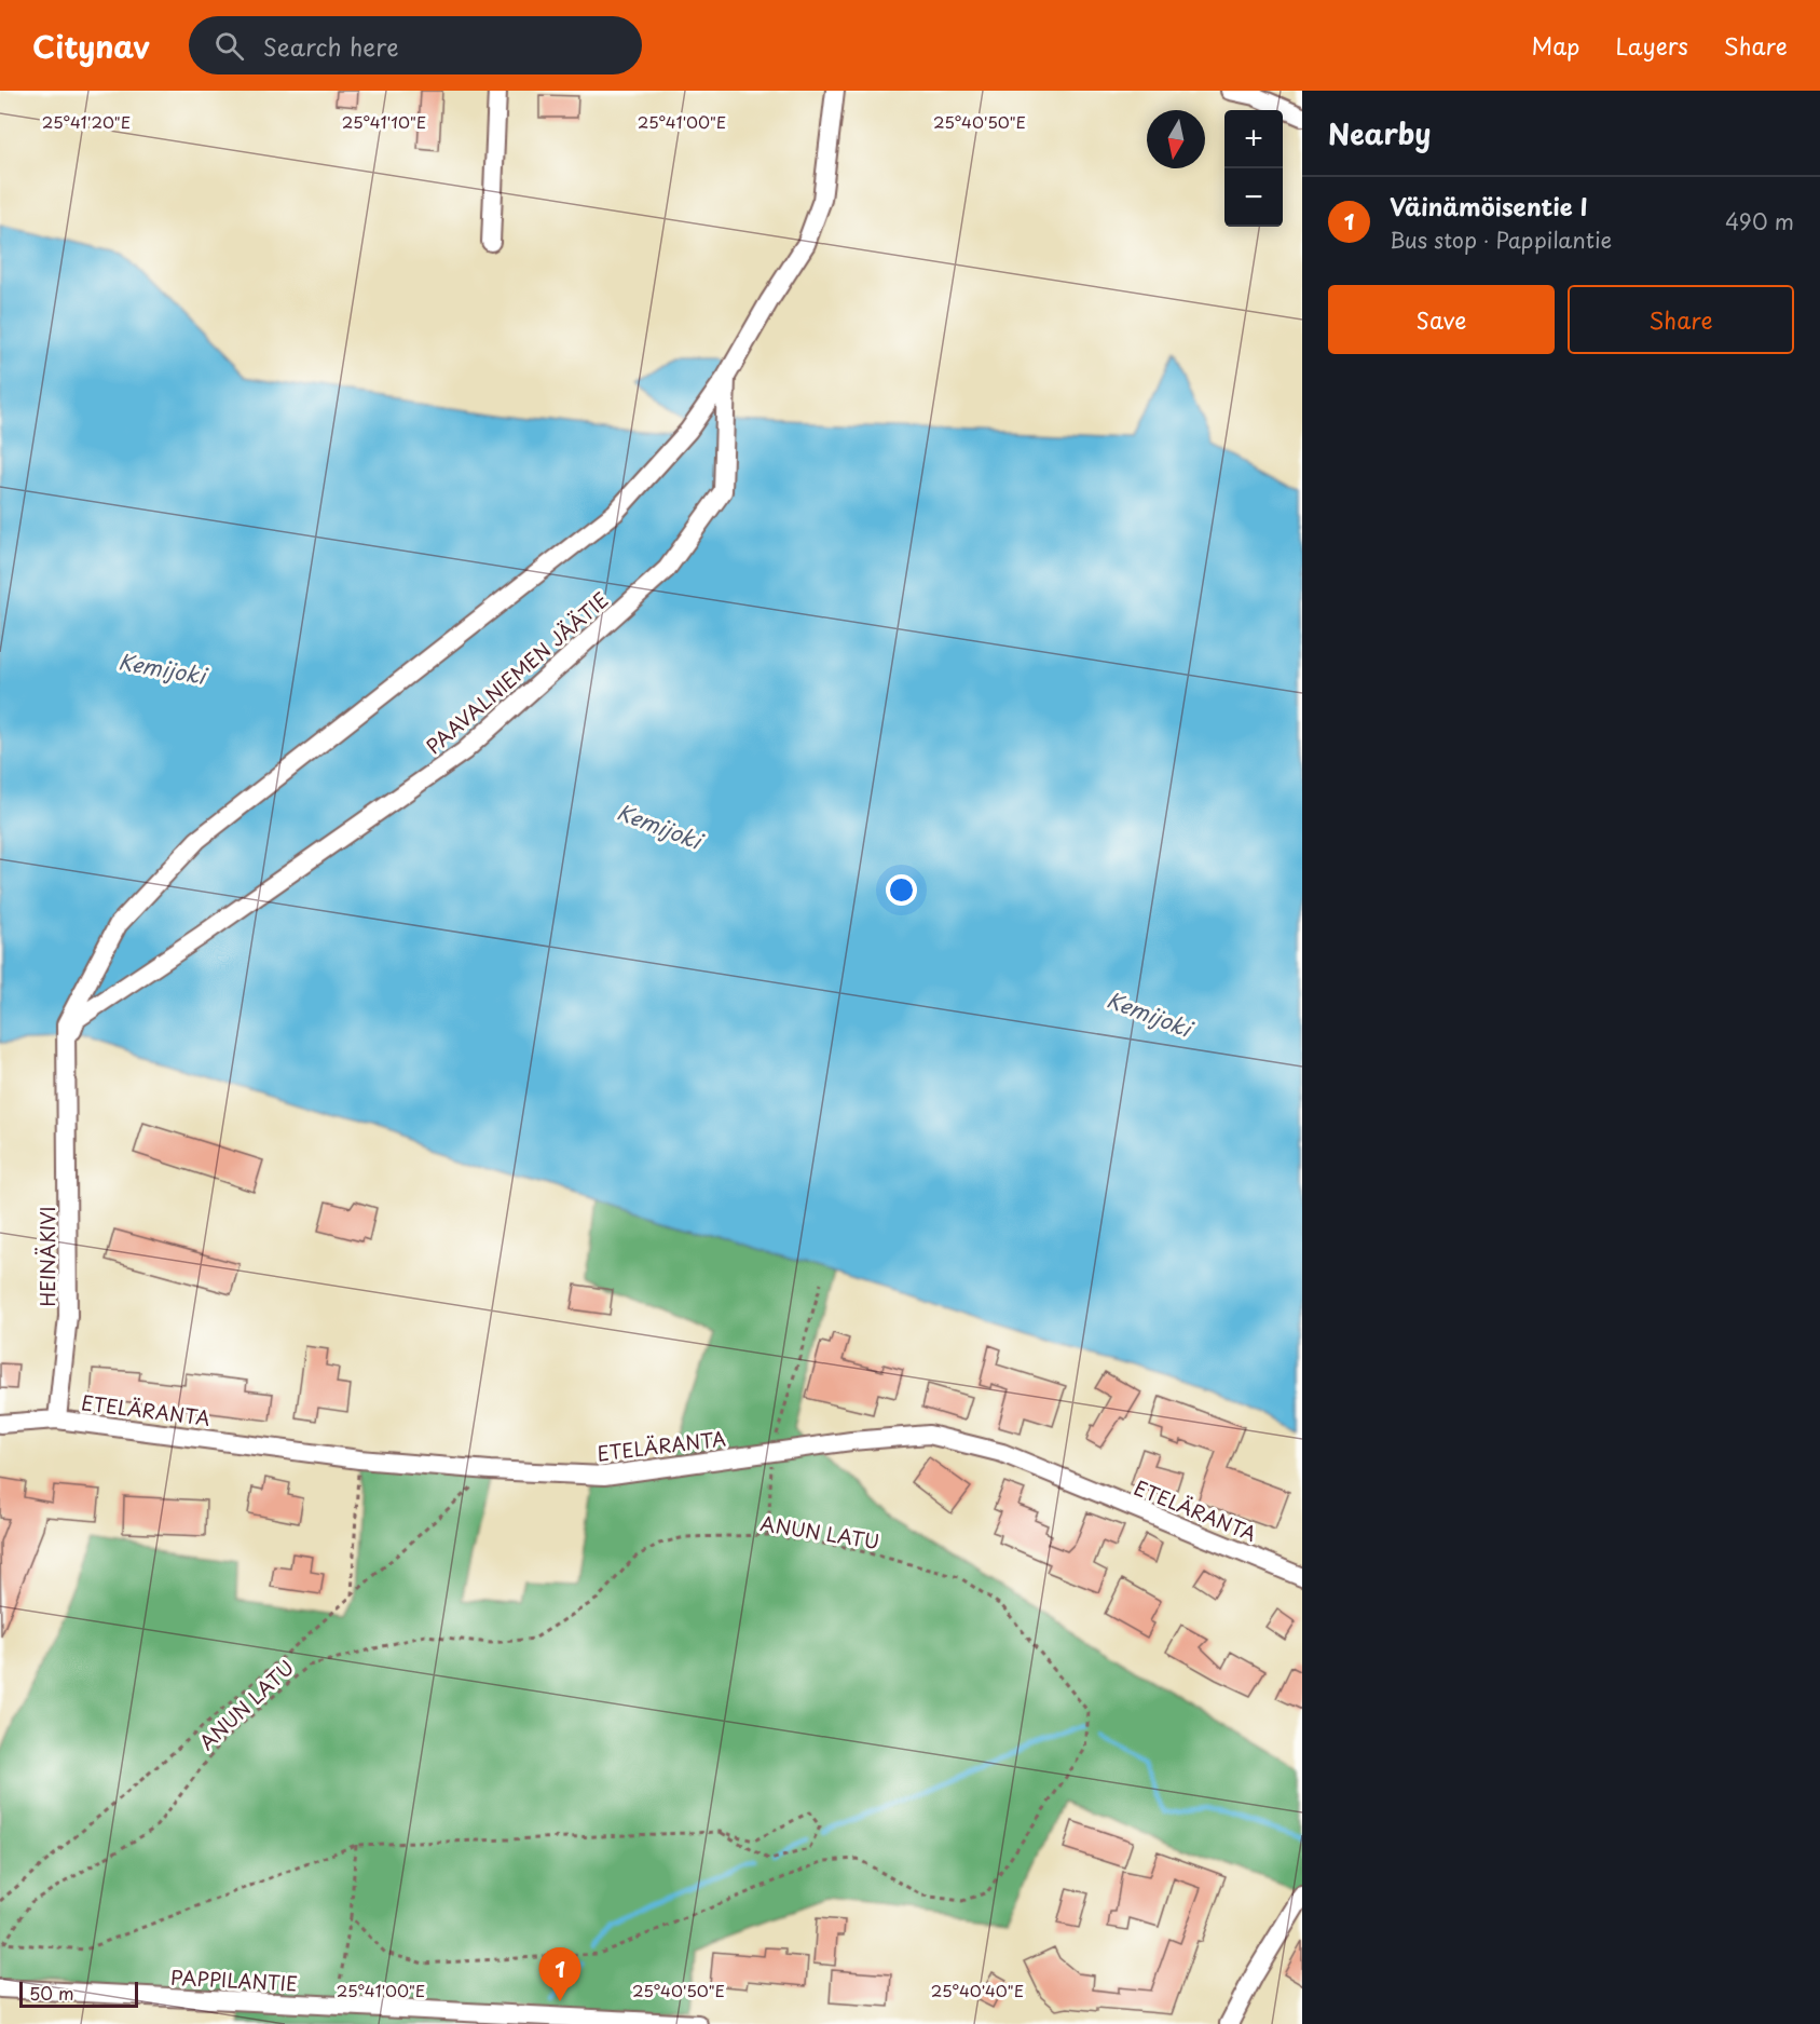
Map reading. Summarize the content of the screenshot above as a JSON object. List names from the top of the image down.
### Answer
{
  "streets": {
    "street": [
      "PAAVALNIEMEN JÄÄTIE",
      "HEINÄKIVI",
      "ETELÄRANTA",
      "PAPPILANTIE"
    ],
    "path": ["ANUN LATU"]
  },
  "crossings": [
    ["PAAVALNIEMEN JÄÄTIE", "HEINÄKIVI"],
    ["HEINÄKIVI", "ETELÄRANTA"]
  ],
  "water": ["Kemijoki"],
  "scale_bar": "50 m",
  "north": "bottom",
  "page": {
    "header": "Citynav",
    "search": "Search here",
    "nav": ["Map", "Layers", "Share"],
    "heading": "Nearby",
    "map_buttons": ["+", "−"],
    "list": [
      {
        "mark": "1",
        "name": "Väinämöisentie I",
        "note": "Bus stop · Pappilantie",
        "value": "490 m"
      }
    ],
    "buttons": ["Save", "Share"],
    "pins": "1",
    "scale": "50 m"
  },
  "coordinates": [
    "25°41'20\"E",
    "25°41'10\"E",
    "25°41'00\"E",
    "25°40'50\"E",
    "25°40'40\"E"
  ]
}
